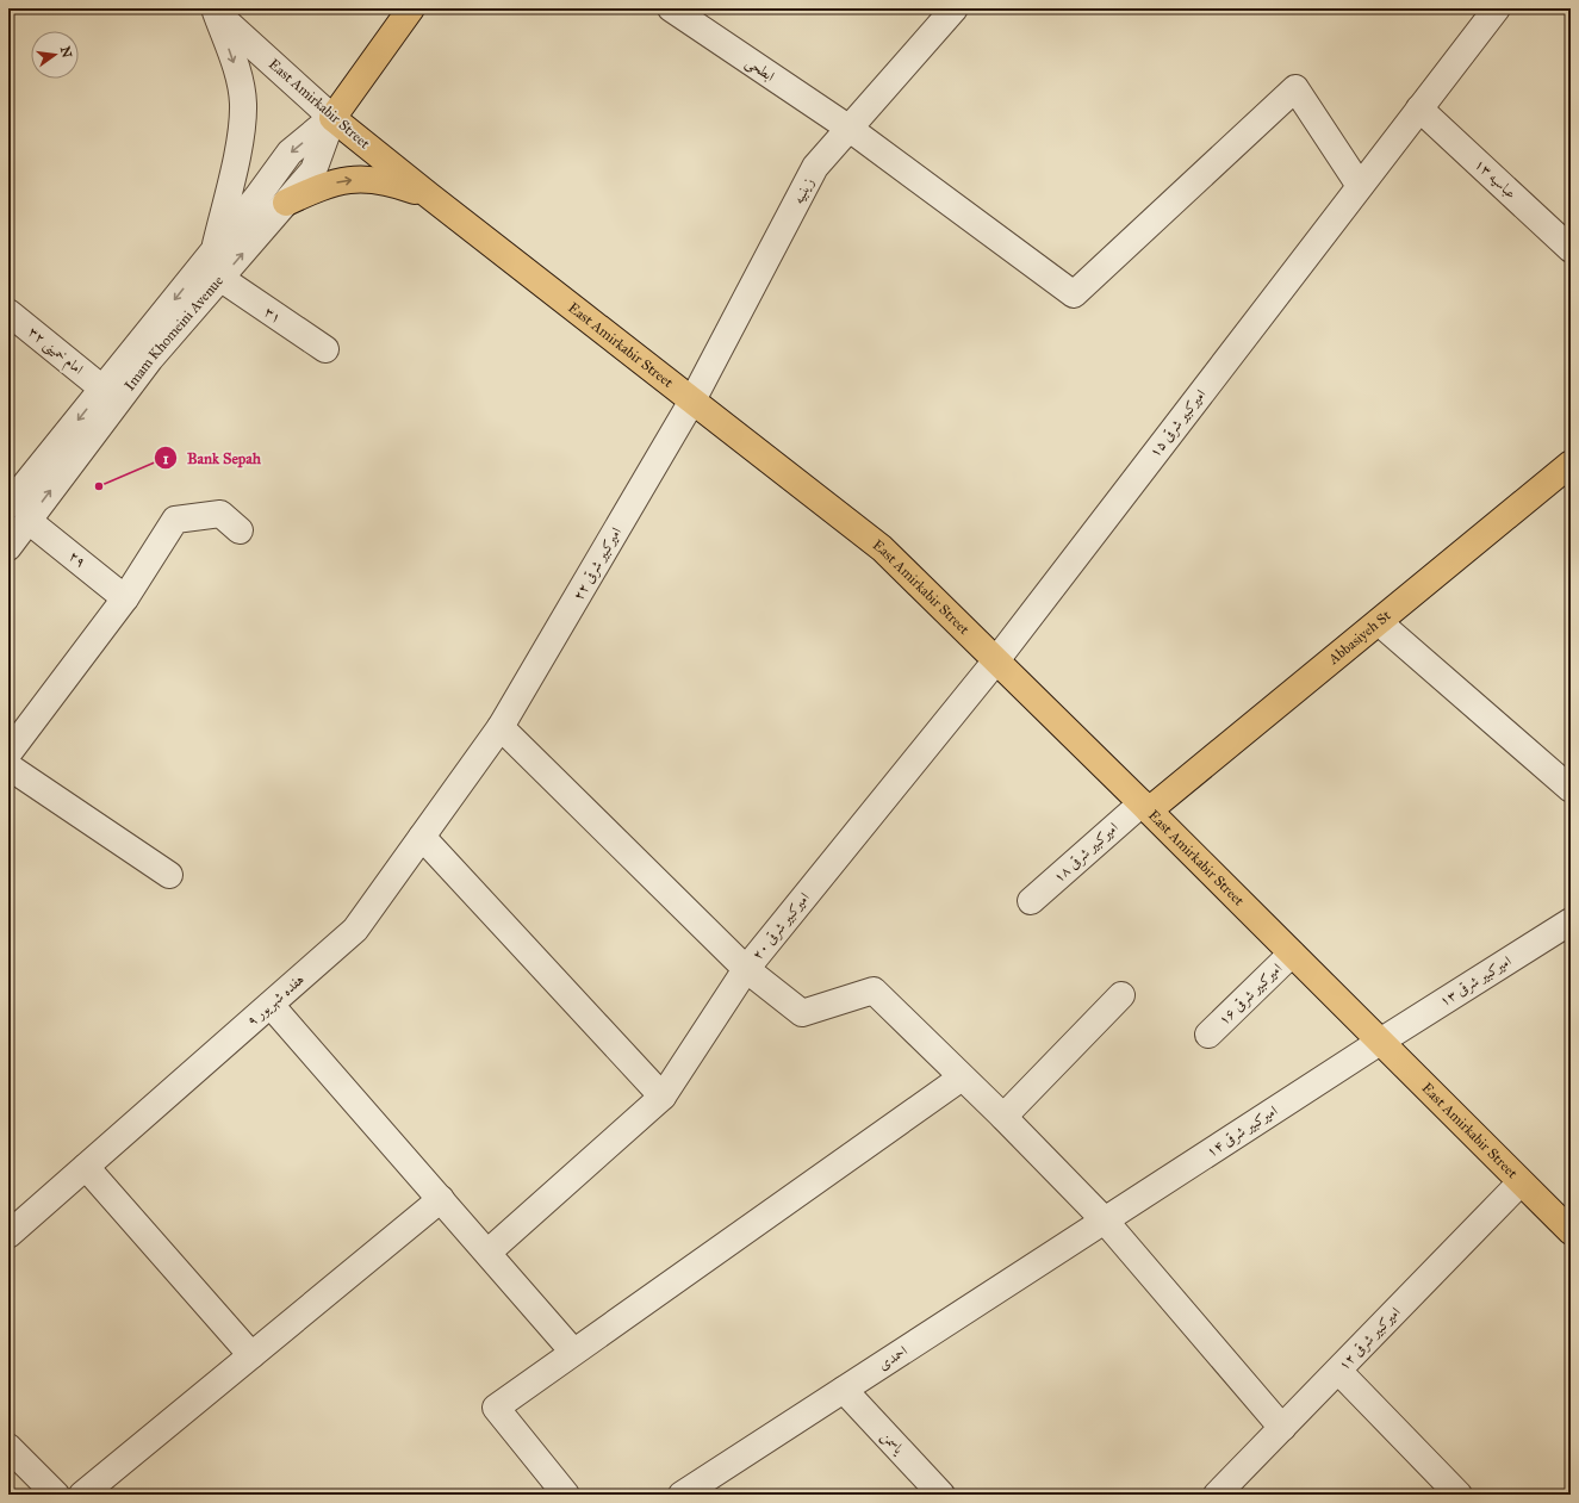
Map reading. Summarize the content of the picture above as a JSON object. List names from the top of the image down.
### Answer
{
  "streets": {
    "main road": ["East Amirkabir Street", "Imam Khomeini Avenue", "Abbasiyeh St"],
    "street": [
      "ابطحی",
      "عباسیه ۱۳",
      "زینبیه",
      "۳۱",
      "امام خمینی ۳۲",
      "امیرکبیر شرقی ۱۵",
      "۲۹",
      "امیرکبیر شرقی ۲۲",
      "امیرکبیر شرقی ۱۸",
      "امیرکبیر شرقی ۲۰",
      "امیرکبیر شرقی ۱۳",
      "امیرکبیر شرقی ۱۶",
      "هفده شهریور ۹",
      "امیرکبیر شرقی ۱۴",
      "امیرکبیر شرقی ۱۲",
      "احمدی",
      "یاسمن"
    ]
  },
  "crossings": [
    ["ابطحی", "زینبیه"],
    ["ابطحی", "امیرکبیر شرقی ۱۵"],
    ["East Amirkabir Street", "زینبیه"],
    ["East Amirkabir Street", "Imam Khomeini Avenue"],
    ["East Amirkabir Street", "امیرکبیر شرقی ۱۵"],
    ["East Amirkabir Street", "امیرکبیر شرقی ۲۲"],
    ["East Amirkabir Street", "Abbasiyeh St"],
    ["East Amirkabir Street", "امیرکبیر شرقی ۱۸"],
    ["East Amirkabir Street", "امیرکبیر شرقی ۲۰"],
    ["East Amirkabir Street", "امیرکبیر شرقی ۱۳"],
    ["East Amirkabir Street", "امیرکبیر شرقی ۱۶"],
    ["East Amirkabir Street", "امیرکبیر شرقی ۱۴"],
    ["East Amirkabir Street", "امیرکبیر شرقی ۱۲"],
    ["عباسیه ۱۳", "امیرکبیر شرقی ۱۵"],
    ["زینبیه", "امیرکبیر شرقی ۲۲"],
    ["۳۱", "Imam Khomeini Avenue"],
    ["Imam Khomeini Avenue", "امام خمینی ۳۲"],
    ["Imam Khomeini Avenue", "۲۹"],
    ["امیرکبیر شرقی ۱۵", "امیرکبیر شرقی ۲۰"],
    ["امیرکبیر شرقی ۲۲", "امیرکبیر شرقی ۲۰"],
    ["امیرکبیر شرقی ۲۲", "هفده شهریور ۹"],
    ["Abbasiyeh St", "امیرکبیر شرقی ۱۸"],
    ["امیرکبیر شرقی ۲۰", "هفده شهریور ۹"],
    ["امیرکبیر شرقی ۱۳", "امیرکبیر شرقی ۱۴"],
    ["امیرکبیر شرقی ۱۴", "احمدی"],
    ["احمدی", "یاسمن"]
  ],
  "places": ["Bank Sepah"],
  "north": "right"
}
